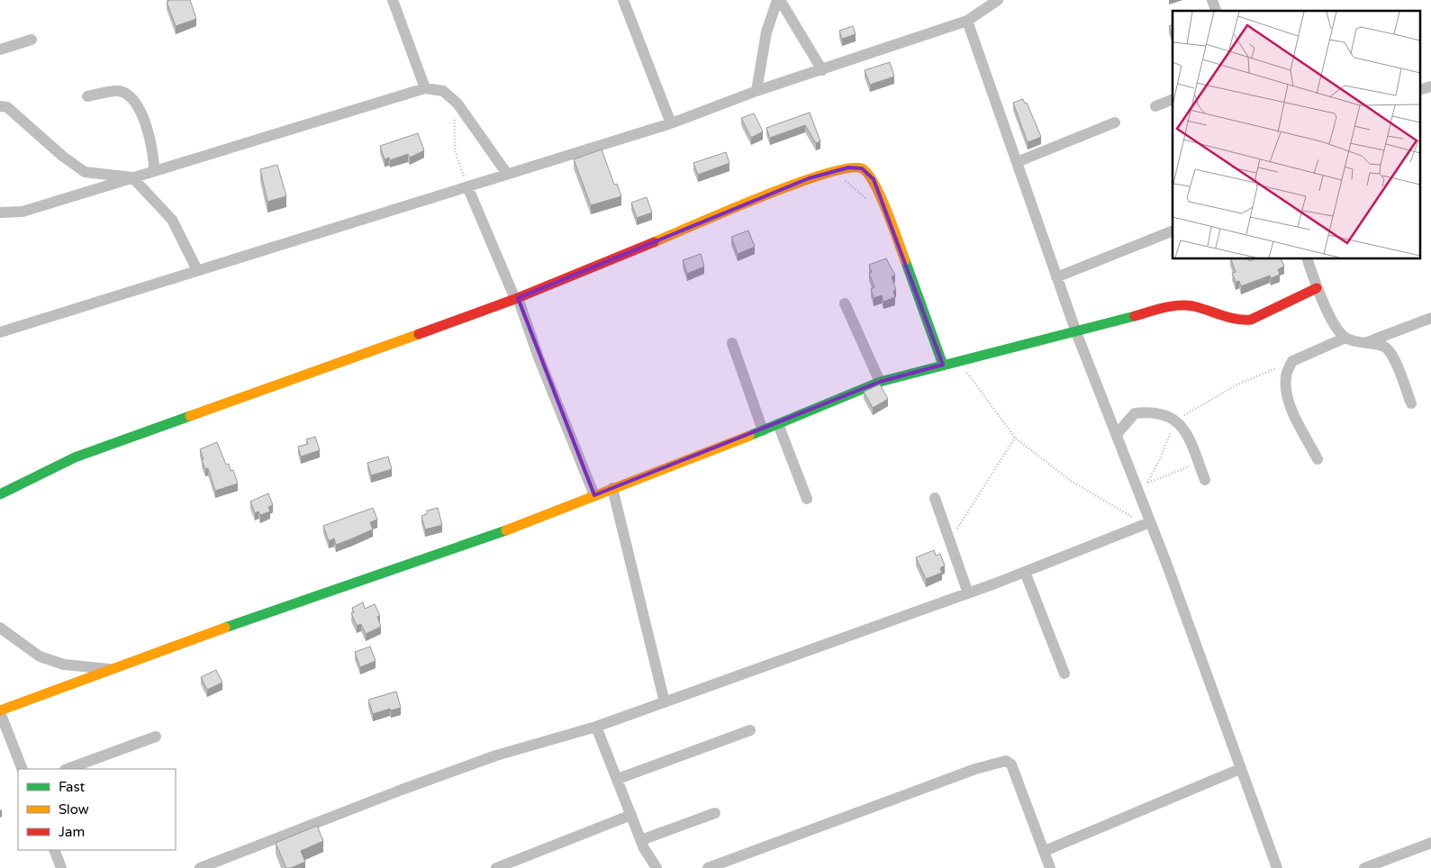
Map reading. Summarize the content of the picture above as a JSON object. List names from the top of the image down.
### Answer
{
  "legend": ["Fast", "Slow", "Jam"]
}
